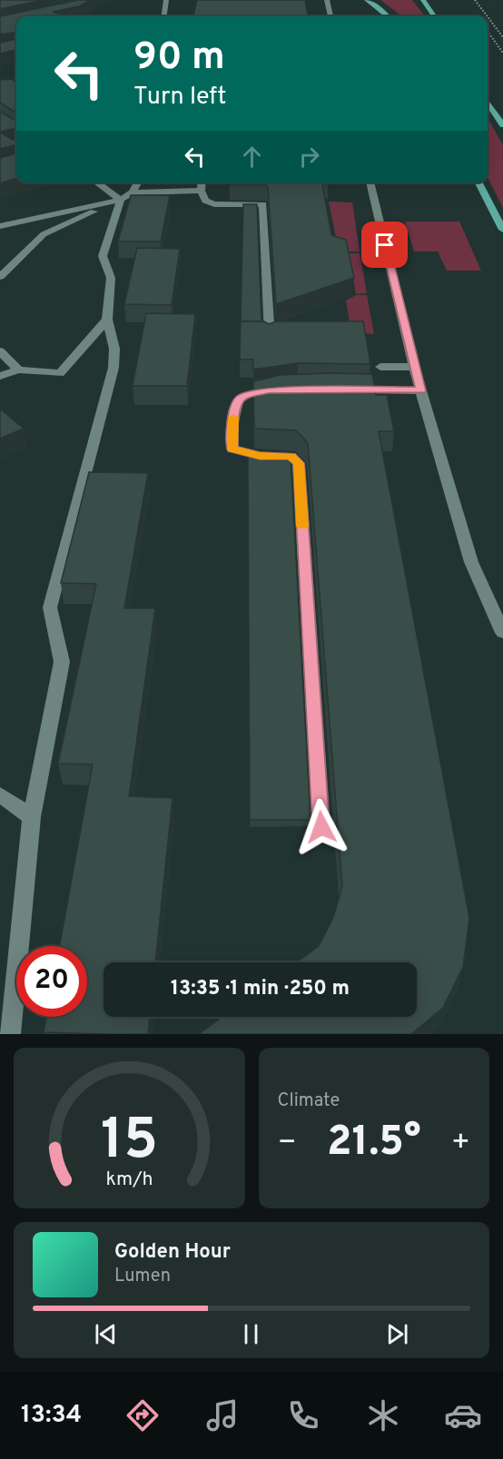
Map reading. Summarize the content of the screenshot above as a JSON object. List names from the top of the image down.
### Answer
{
  "page": {
    "turn": ["90 m", "Turn left"],
    "limit": "20",
    "trip": "13:35 · 1 min · 250 m",
    "tile": "Climate",
    "heat": ["−", "21.5°", "+"],
    "song": ["Golden Hour", "Lumen"],
    "tabs": "13:34",
    "gauge": ["15", "km/h"]
  }
}
